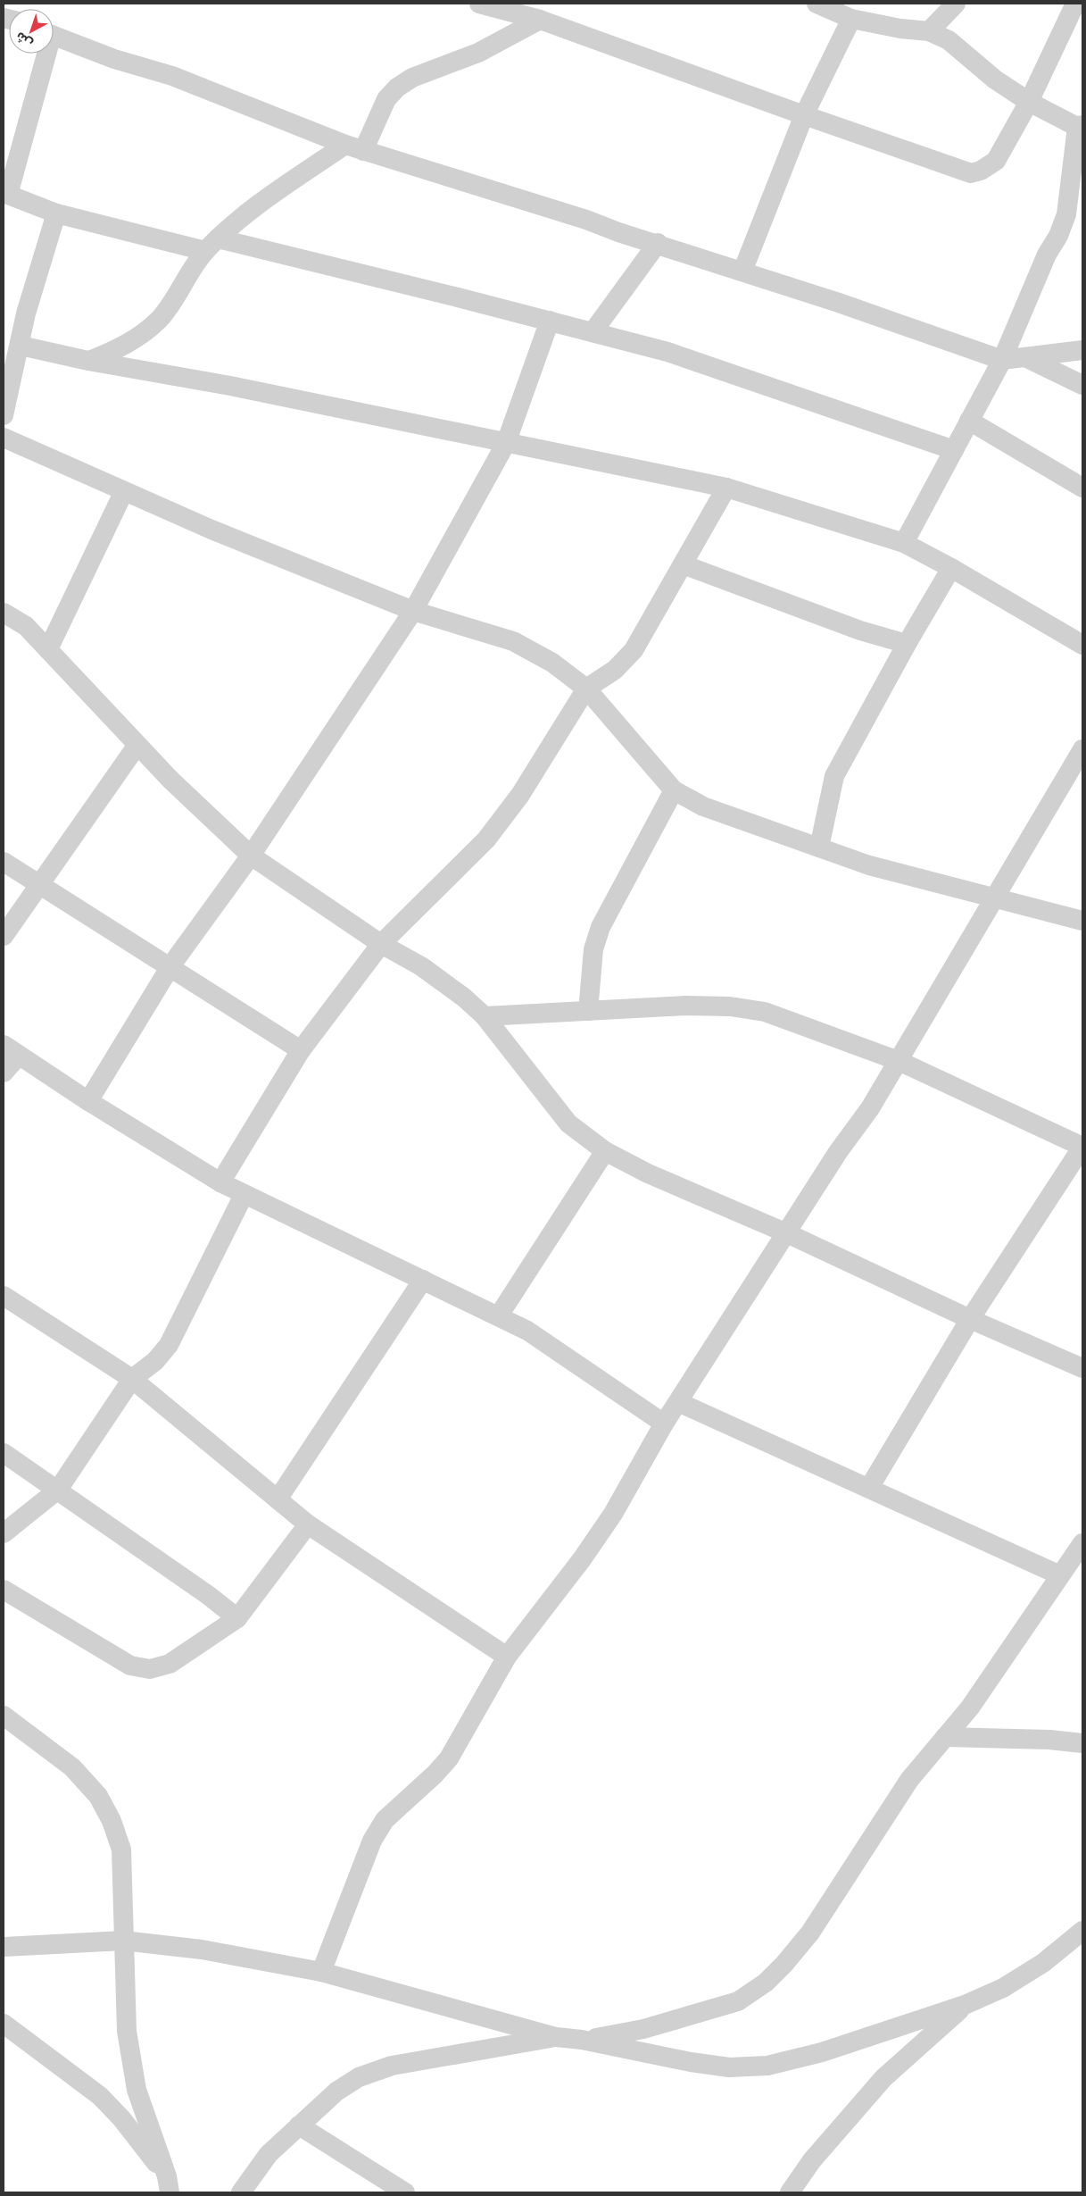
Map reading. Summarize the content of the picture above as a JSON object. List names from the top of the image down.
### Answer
{
  "north": "bottom left"
}
